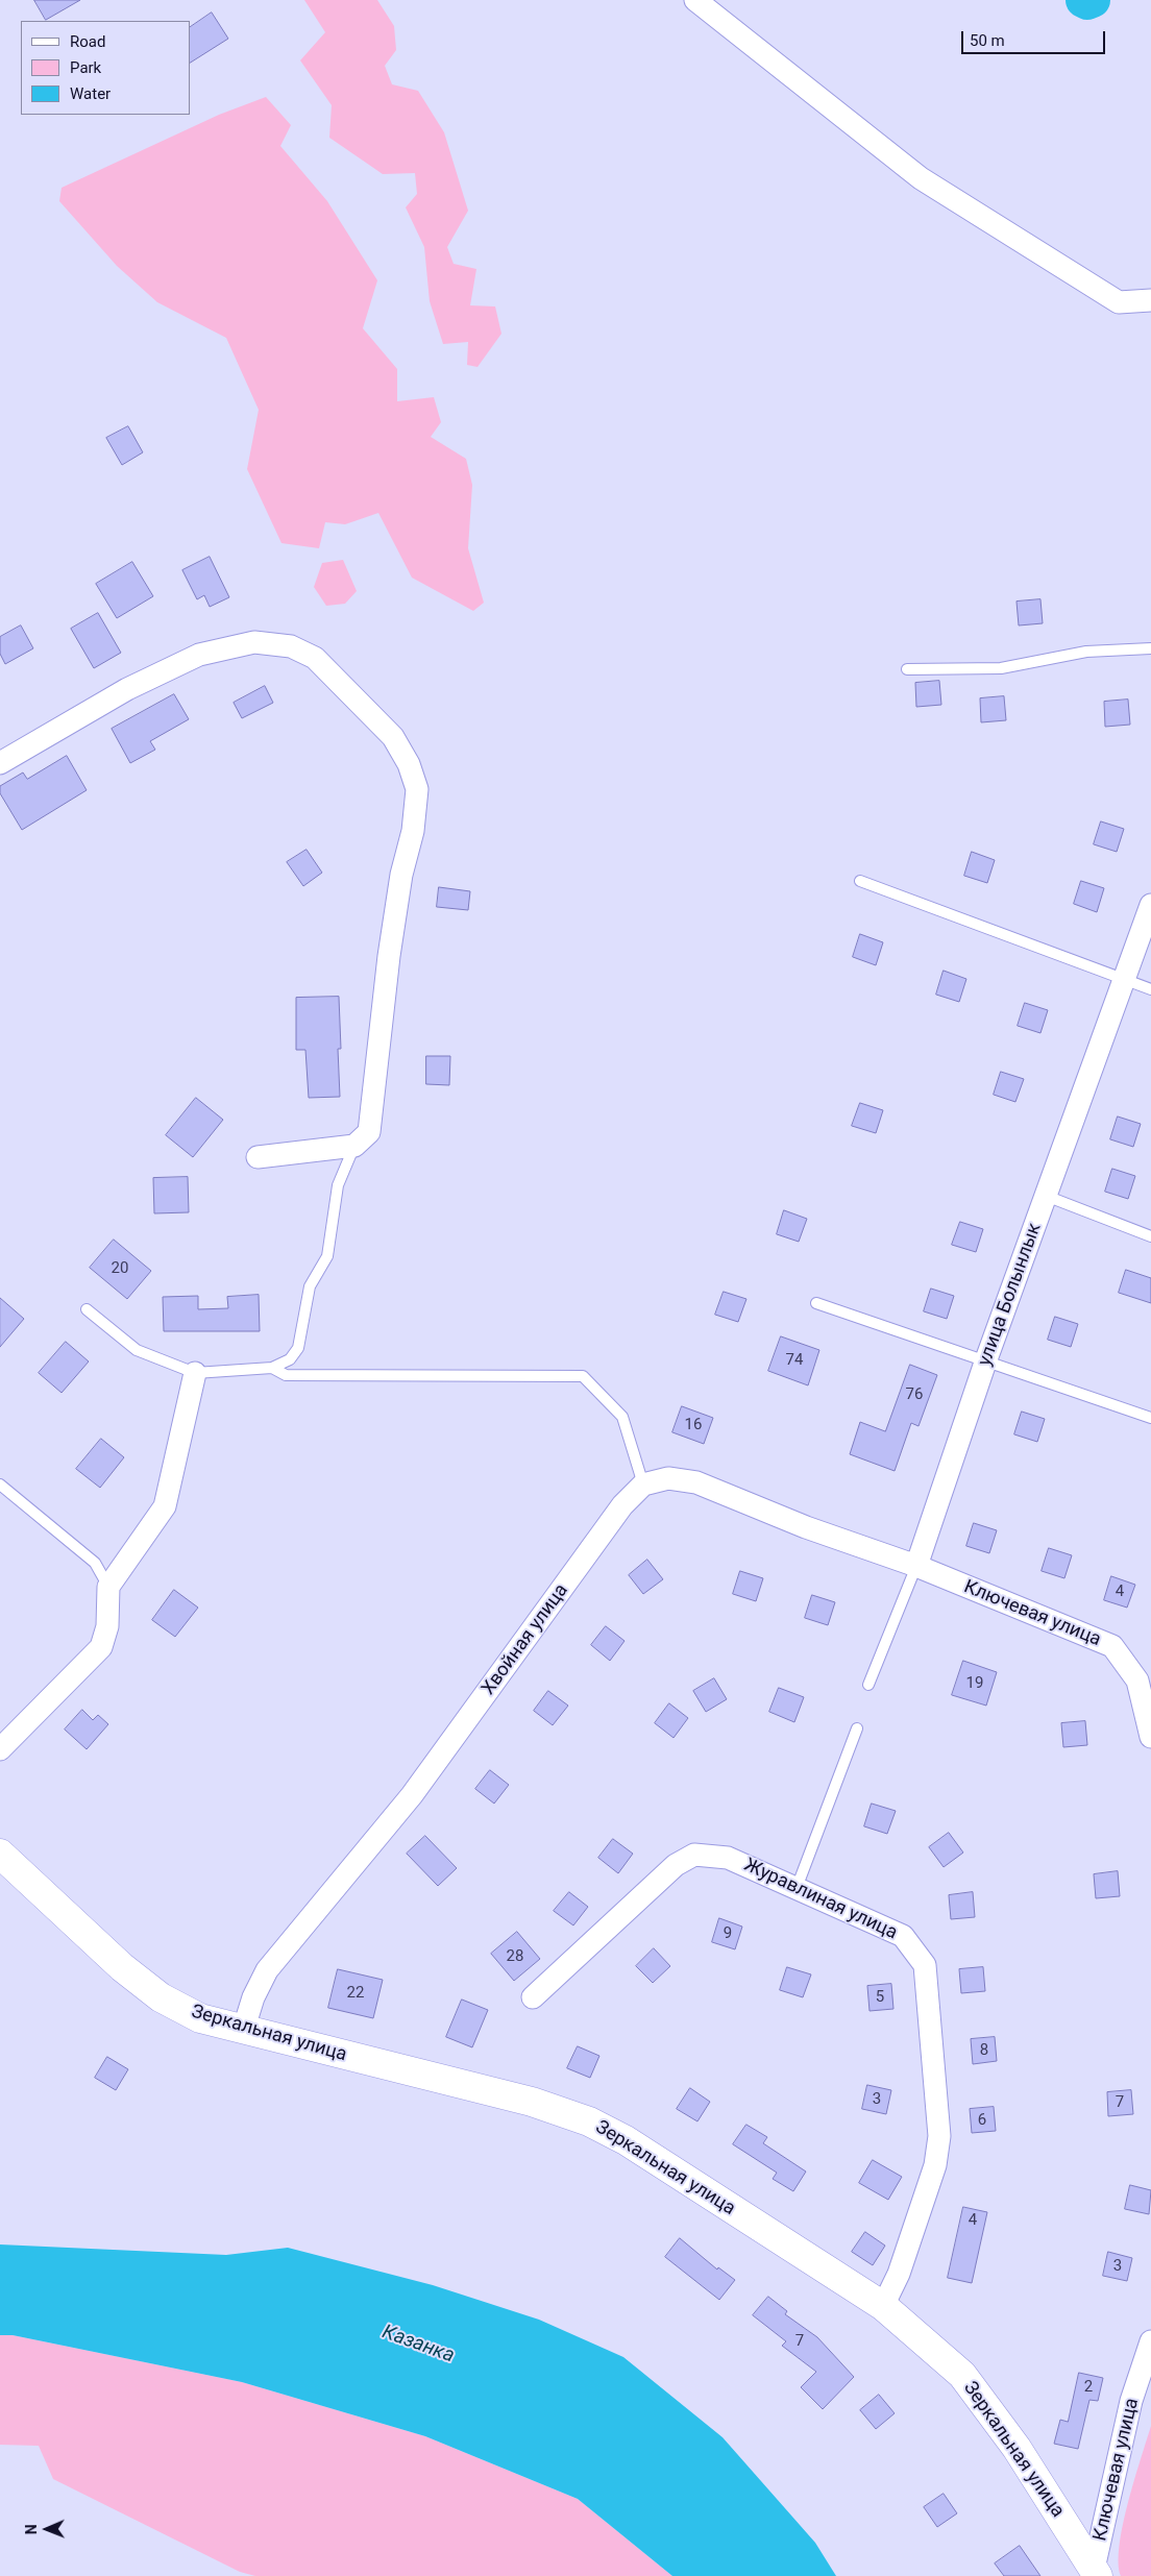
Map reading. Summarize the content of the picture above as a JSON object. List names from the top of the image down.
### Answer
{
  "streets": {
    "street": [
      "улица Болынлык",
      "Ключевая улица",
      "Хвойная улица",
      "Журавлиная улица",
      "Зеркальная улица"
    ]
  },
  "crossings": [
    ["улица Болынлык", "Ключевая улица"],
    ["Ключевая улица", "Зеркальная улица"],
    ["Хвойная улица", "Зеркальная улица"],
    ["Журавлиная улица", "Зеркальная улица"]
  ],
  "water": ["Казанка"],
  "house_numbers": [
    "20",
    "74",
    "76",
    "16",
    "4",
    "19",
    "9",
    "28",
    "22",
    "5",
    "8",
    "3",
    "7",
    "6",
    "4",
    "3",
    "7",
    "2"
  ],
  "legend": ["Road", "Park", "Water"],
  "scale_bar": "50 m",
  "north": "left"
}
